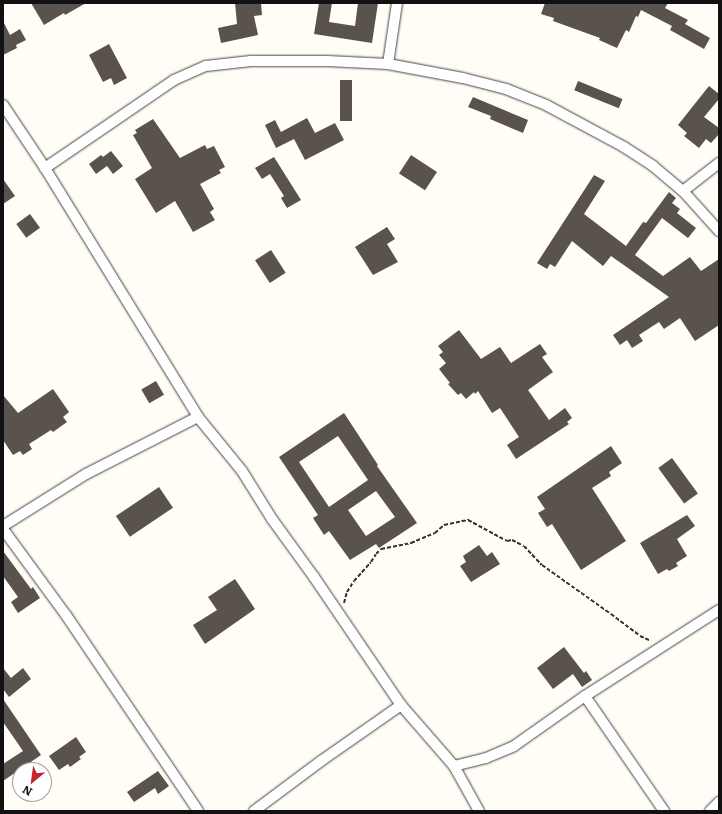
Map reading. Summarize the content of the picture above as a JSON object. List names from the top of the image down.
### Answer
{
  "north": "bottom left"
}
